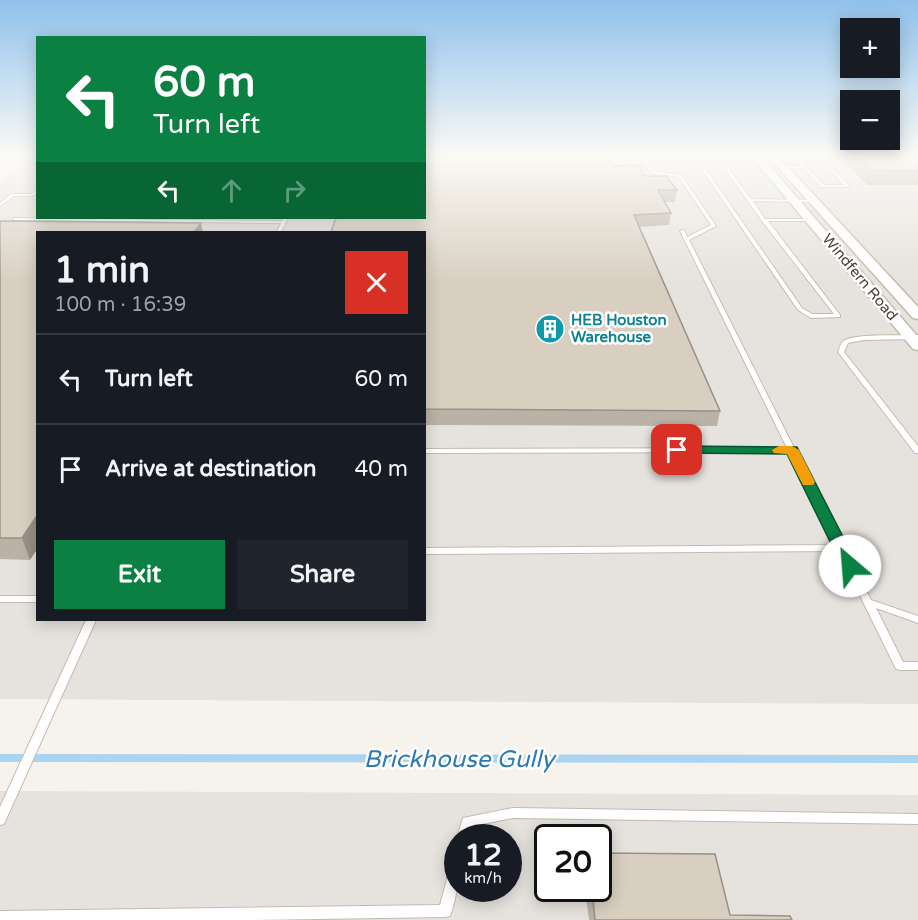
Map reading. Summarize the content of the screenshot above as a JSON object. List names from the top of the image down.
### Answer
{
  "streets": {
    "street": ["Windfern Road"]
  },
  "water": ["Brickhouse Gully"],
  "places": {
    "building": ["HEB Houston Warehouse"]
  },
  "page": {
    "map_buttons": ["+", "−"],
    "turn": ["60 m", "Turn left"],
    "heading": ["1 min", "100 m · 16:39"],
    "list": [
      {
        "name": "Turn left",
        "value": "60 m"
      },
      {
        "name": "Arrive at destination",
        "value": "40 m"
      }
    ],
    "buttons": ["Exit", "Share"],
    "speed": "12 km/h",
    "limit": "20"
  }
}
